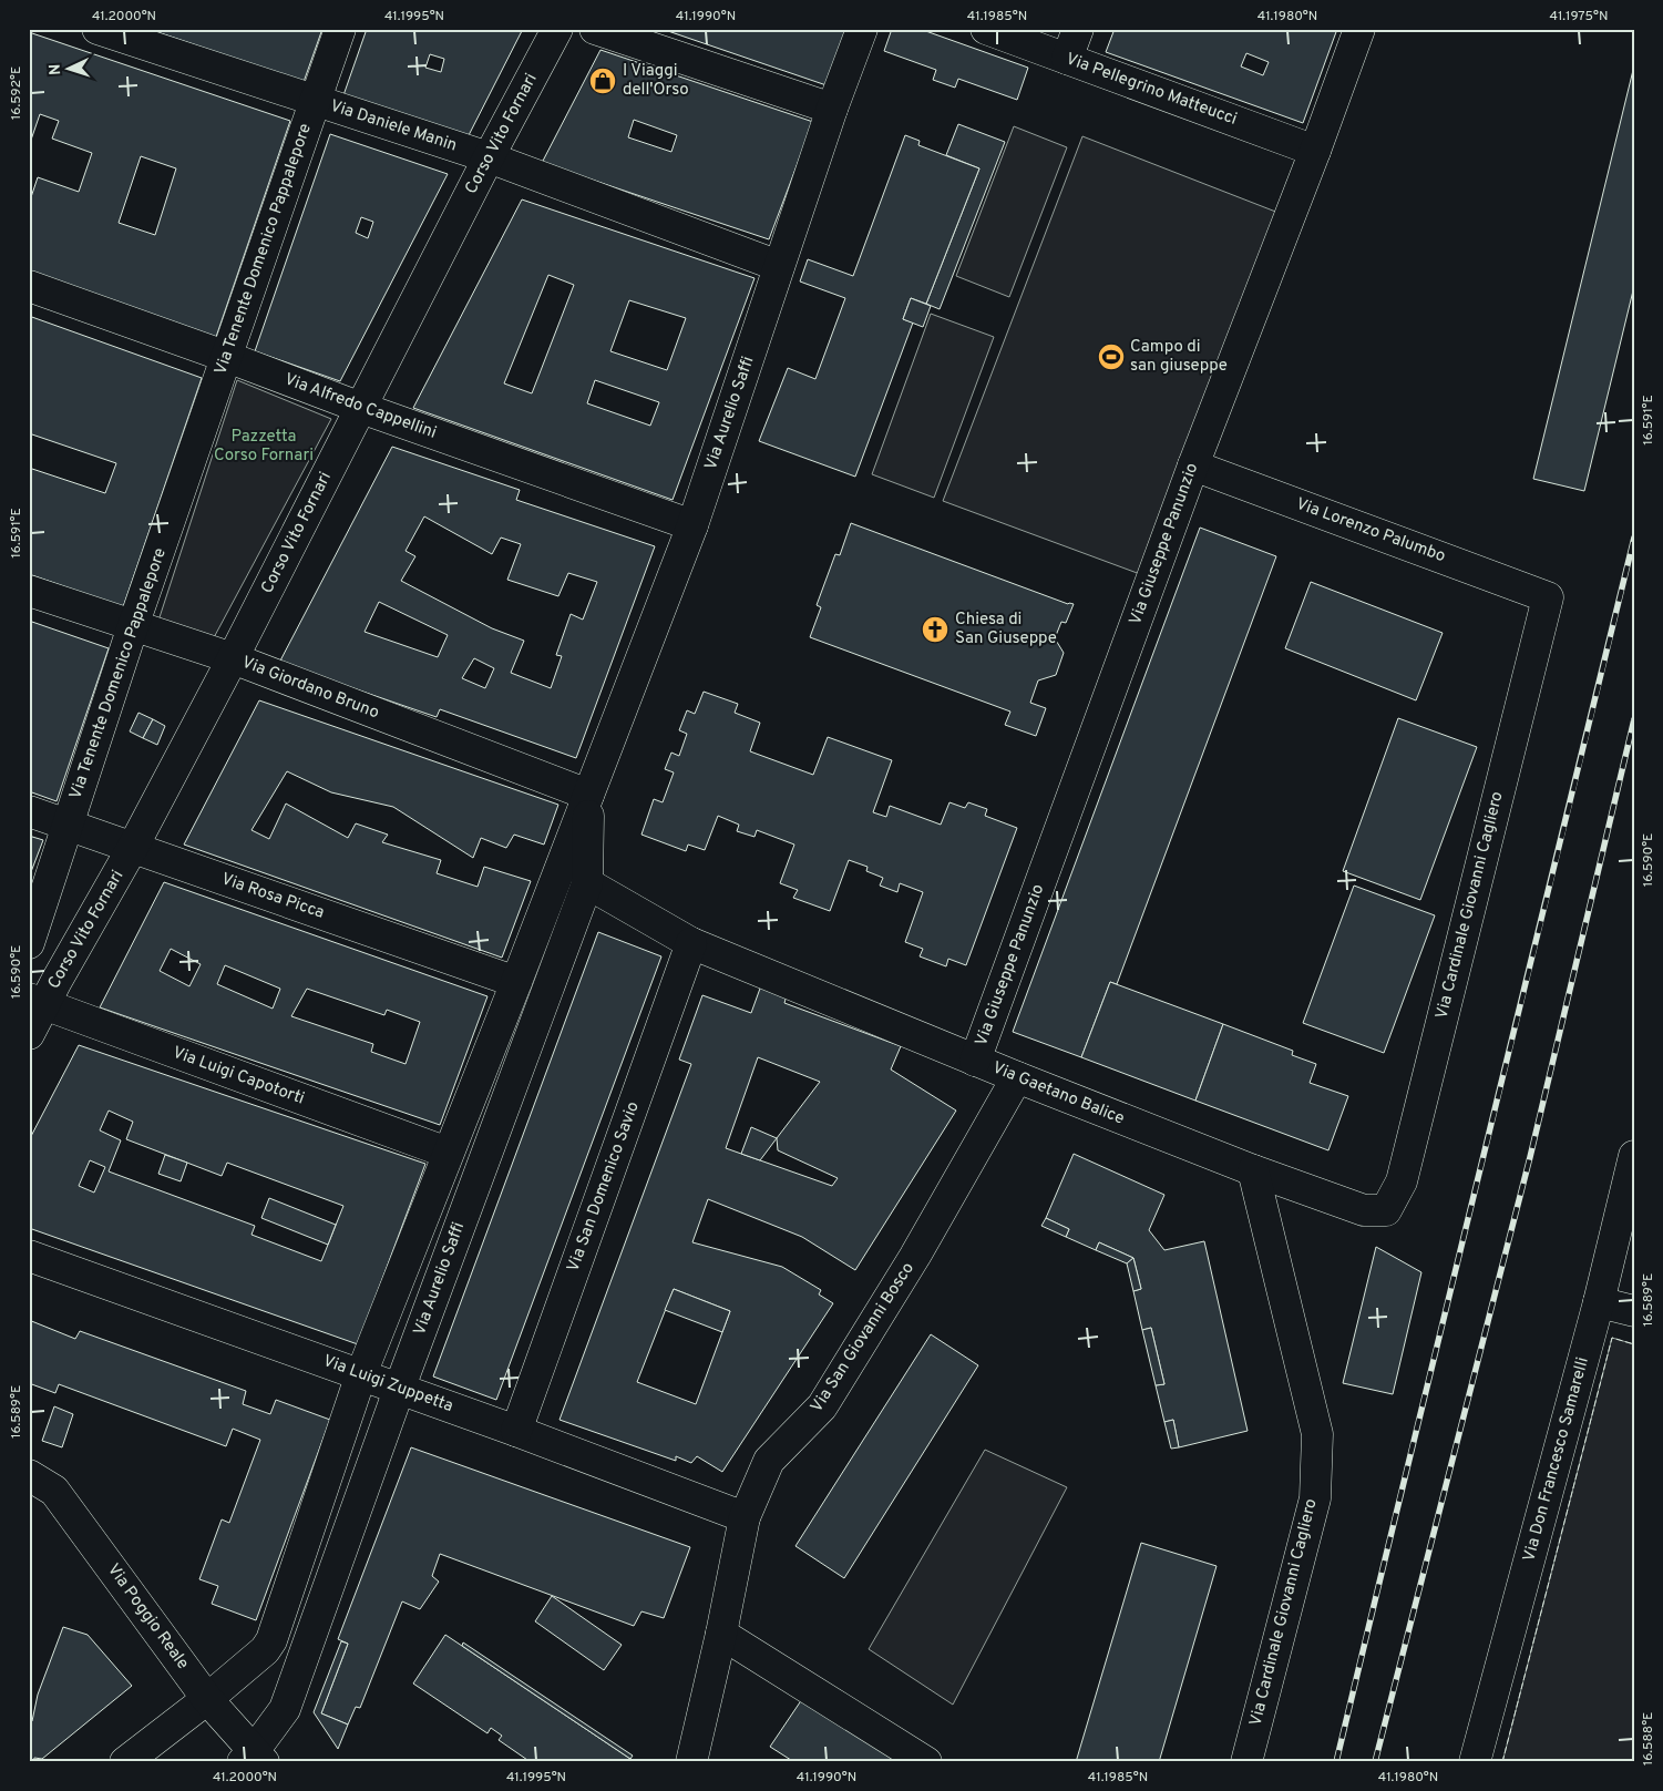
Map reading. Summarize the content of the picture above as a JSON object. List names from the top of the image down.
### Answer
{
  "streets": {
    "street": [
      "Via Pellegrino Matteucci",
      "Via Daniele Manin",
      "Corso Vito Fornari",
      "Via Tenente Domenico Pappalepore",
      "Via Alfredo Cappellini",
      "Via Aurelio Saffi",
      "Via Lorenzo Palumbo",
      "Via Giuseppe Panunzio",
      "Via Giordano Bruno",
      "Via Rosa Picca",
      "Via Cardinale Giovanni Cagliero",
      "Via Luigi Capotorti",
      "Via Gaetano Balice",
      "Via San Domenico Savio",
      "Via San Giovanni Bosco",
      "Via Luigi Zuppetta",
      "Via Don Francesco Samarelli",
      "Via Poggio Reale"
    ]
  },
  "crossings": [
    ["Via Pellegrino Matteucci", "Via Giuseppe Panunzio"],
    ["Via Daniele Manin", "Corso Vito Fornari"],
    ["Via Daniele Manin", "Via Tenente Domenico Pappalepore"],
    ["Via Daniele Manin", "Via Aurelio Saffi"],
    ["Corso Vito Fornari", "Via Alfredo Cappellini"],
    ["Corso Vito Fornari", "Via Giordano Bruno"],
    ["Corso Vito Fornari", "Via Rosa Picca"],
    ["Corso Vito Fornari", "Via Luigi Capotorti"],
    ["Via Tenente Domenico Pappalepore", "Via Alfredo Cappellini"],
    ["Via Tenente Domenico Pappalepore", "Via Giordano Bruno"],
    ["Via Tenente Domenico Pappalepore", "Via Rosa Picca"],
    ["Via Alfredo Cappellini", "Via Aurelio Saffi"],
    ["Via Aurelio Saffi", "Via Giordano Bruno"],
    ["Via Aurelio Saffi", "Via Rosa Picca"],
    ["Via Aurelio Saffi", "Via Luigi Capotorti"],
    ["Via Aurelio Saffi", "Via Gaetano Balice"],
    ["Via Aurelio Saffi", "Via Luigi Zuppetta"],
    ["Via Aurelio Saffi", "Via Poggio Reale"],
    ["Via Lorenzo Palumbo", "Via Giuseppe Panunzio"],
    ["Via Lorenzo Palumbo", "Via Cardinale Giovanni Cagliero"],
    ["Via Giuseppe Panunzio", "Via Gaetano Balice"],
    ["Via Cardinale Giovanni Cagliero", "Via Gaetano Balice"],
    ["Via Gaetano Balice", "Via San Domenico Savio"],
    ["Via Gaetano Balice", "Via San Giovanni Bosco"],
    ["Via San Domenico Savio", "Via Luigi Zuppetta"],
    ["Via San Giovanni Bosco", "Via Luigi Zuppetta"]
  ],
  "parks": ["Pazzetta Corso Fornari"],
  "places": {
    "shop": ["I Viaggi dell'Orso"],
    "sports": ["Campo di san giuseppe"],
    "church": ["Chiesa di San Giuseppe"]
  },
  "north": "left",
  "coordinates": [
    "41.2000°N",
    "41.1995°N",
    "41.1990°N",
    "41.1985°N",
    "41.1980°N",
    "41.1975°N",
    "16.592°E",
    "16.591°E",
    "16.590°E",
    "16.589°E",
    "16.588°E"
  ]
}
